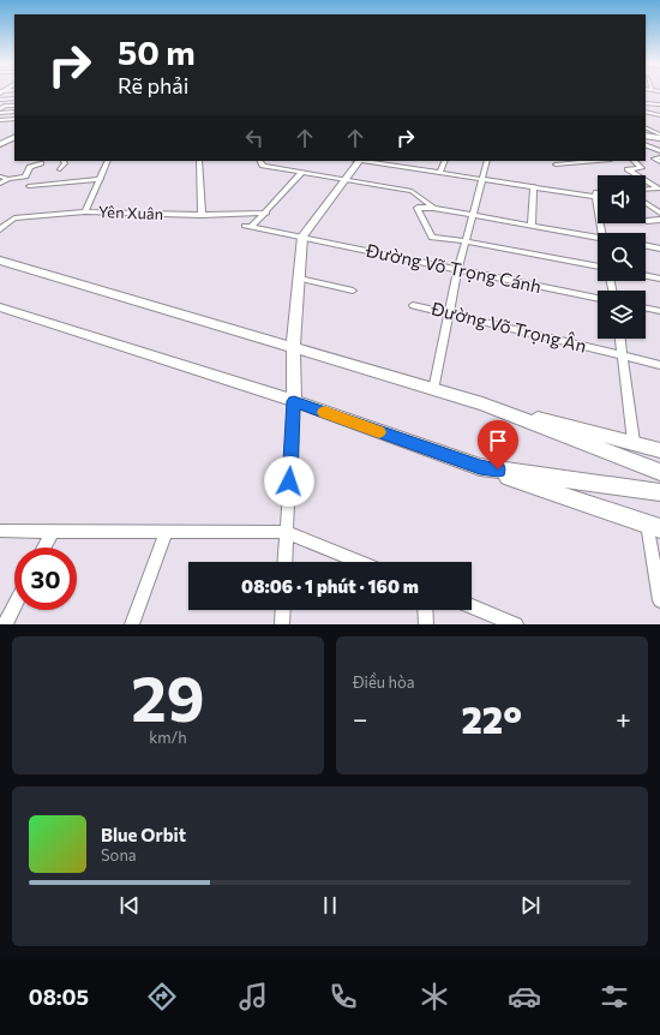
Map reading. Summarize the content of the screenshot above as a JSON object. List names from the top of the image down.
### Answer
{
  "streets": {
    "street": ["Yên Xuân", "Đường Võ Trọng Cánh", "Đường Võ Trọng Ân"]
  },
  "crossings": [
    ["Yên Xuân", "Đường Võ Trọng Cánh"]
  ],
  "page": {
    "turn": ["50 m", "Rẽ phải"],
    "limit": "30",
    "trip": "08:06 · 1 phút · 160 m",
    "tile": [
      ["29", "km/h"],
      "Điều hòa"
    ],
    "heat": ["−", "22°", "+"],
    "song": ["Blue Orbit", "Sona"],
    "tabs": "08:05"
  }
}
